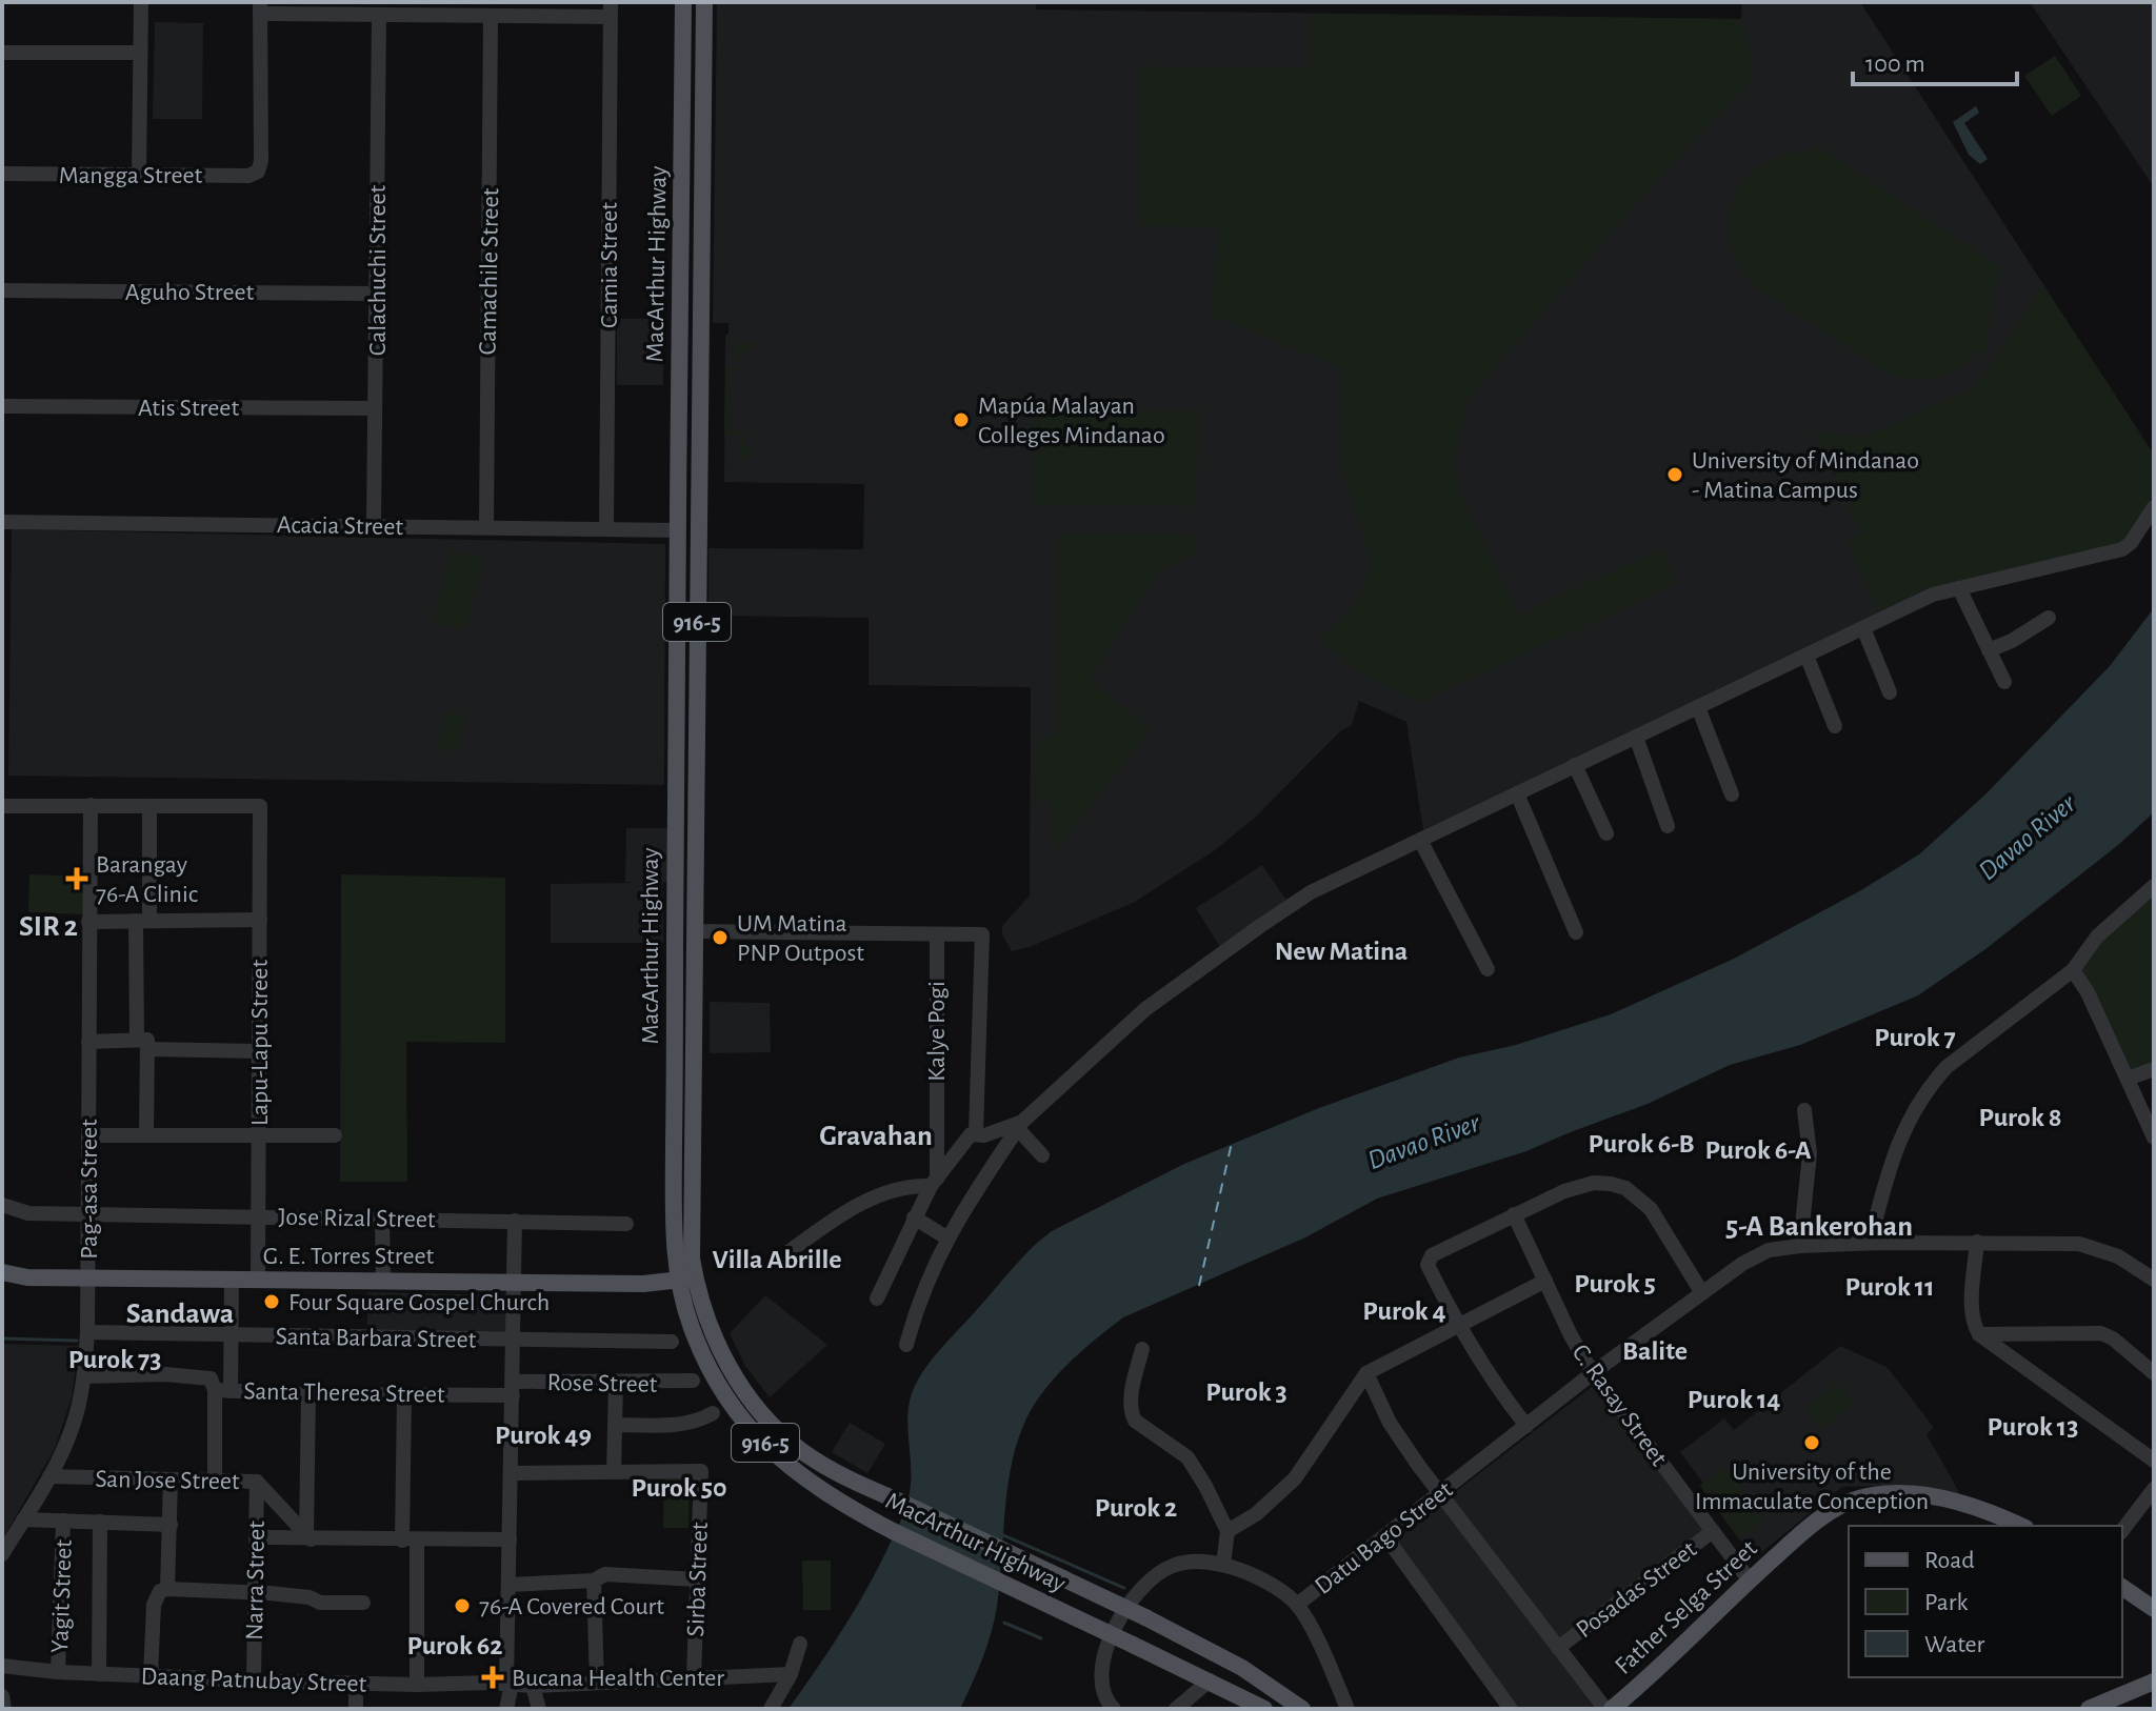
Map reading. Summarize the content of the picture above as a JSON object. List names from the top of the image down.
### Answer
{
  "streets": {
    "main road": [
      "MacArthur Highway",
      "916-5",
      "G. E. Torres Street",
      "Father Selga Street"
    ],
    "street": [
      "Mangga Street",
      "Camia Street",
      "Calachuchi Street",
      "Camachile Street",
      "Aguho Street",
      "Atis Street",
      "Acacia Street",
      "Kalye Pogi",
      "Lapu-Lapu Street",
      "Pag-asa Street",
      "Jose Rizal Street",
      "Santa Barbara Street",
      "Rose Street",
      "Santa Theresa Street",
      "C. Rasay Street",
      "San Jose Street",
      "Datu Bago Street",
      "Sirba Street",
      "Narra Street",
      "Posadas Street",
      "Yagit Street",
      "Daang Patnubay Street"
    ]
  },
  "crossings": [
    ["MacArthur Highway", "Acacia Street"],
    ["MacArthur Highway", "916-5"],
    ["MacArthur Highway", "G. E. Torres Street"],
    ["Camia Street", "Acacia Street"],
    ["Calachuchi Street", "Aguho Street"],
    ["Calachuchi Street", "Atis Street"],
    ["Calachuchi Street", "Acacia Street"],
    ["Camachile Street", "Acacia Street"],
    ["Lapu-Lapu Street", "Jose Rizal Street"],
    ["Lapu-Lapu Street", "G. E. Torres Street"],
    ["Pag-asa Street", "Jose Rizal Street"],
    ["Pag-asa Street", "G. E. Torres Street"],
    ["Pag-asa Street", "Santa Barbara Street"],
    ["Pag-asa Street", "Santa Theresa Street"],
    ["Pag-asa Street", "San Jose Street"],
    ["Rose Street", "Santa Theresa Street"],
    ["C. Rasay Street", "Datu Bago Street"],
    ["C. Rasay Street", "Posadas Street"],
    ["C. Rasay Street", "Father Selga Street"],
    ["San Jose Street", "Narra Street"],
    ["Sirba Street", "Daang Patnubay Street"],
    ["Narra Street", "Daang Patnubay Street"],
    ["Yagit Street", "Daang Patnubay Street"]
  ],
  "districts": [
    "SIR 2",
    "New Matina",
    "Purok 7",
    "Purok 8",
    "Gravahan",
    "Purok 6-B",
    "Purok 6-A",
    "5-A Bankerohan",
    "Villa Abrille",
    "Purok 5",
    "Purok 11",
    "Purok 4",
    "Sandawa",
    "Balite",
    "Purok 73",
    "Purok 3",
    "Purok 14",
    "Purok 13",
    "Purok 49",
    "Purok 50",
    "Purok 2",
    "Purok 62"
  ],
  "water": ["Davao River"],
  "places": {
    "other": [
      "Mapúa Malayan Colleges Mindanao",
      "University of Mindanao - Matina Campus",
      "UM Matina PNP Outpost",
      "Four Square Gospel Church",
      "University of the Immaculate Conception",
      "76-A Covered Court"
    ],
    "health": ["Barangay 76-A Clinic", "Bucana Health Center"]
  },
  "legend": ["Road", "Park", "Water"],
  "scale_bar": "100 m"
}
